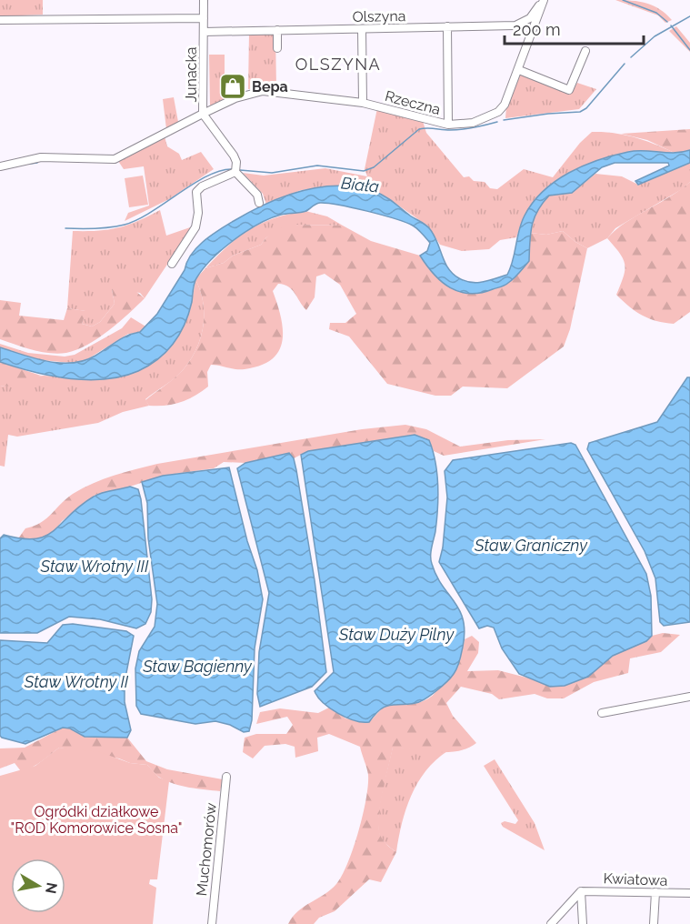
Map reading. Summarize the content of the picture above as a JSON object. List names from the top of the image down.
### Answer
{
  "streets": {
    "street": [
      "Olszyna",
      "Junacka",
      "Rzeczna",
      "Muchomorów",
      "Kwiatowa"
    ]
  },
  "crossings": [
    ["Olszyna", "Junacka"],
    ["Olszyna", "Rzeczna"],
    ["Junacka", "Rzeczna"]
  ],
  "districts": ["OLSZYNA"],
  "water": [
    "Biała",
    "Staw Graniczny",
    "Staw Wrotny III",
    "Staw Duży Pilny",
    "Staw Bagienny",
    "Staw Wrotny II"
  ],
  "parks": ["Ogródki działkowe \"ROD Komorowice Sosna\""],
  "places": {
    "shop": ["Bepa"]
  },
  "scale_bar": "200 m",
  "north": "right"
}
